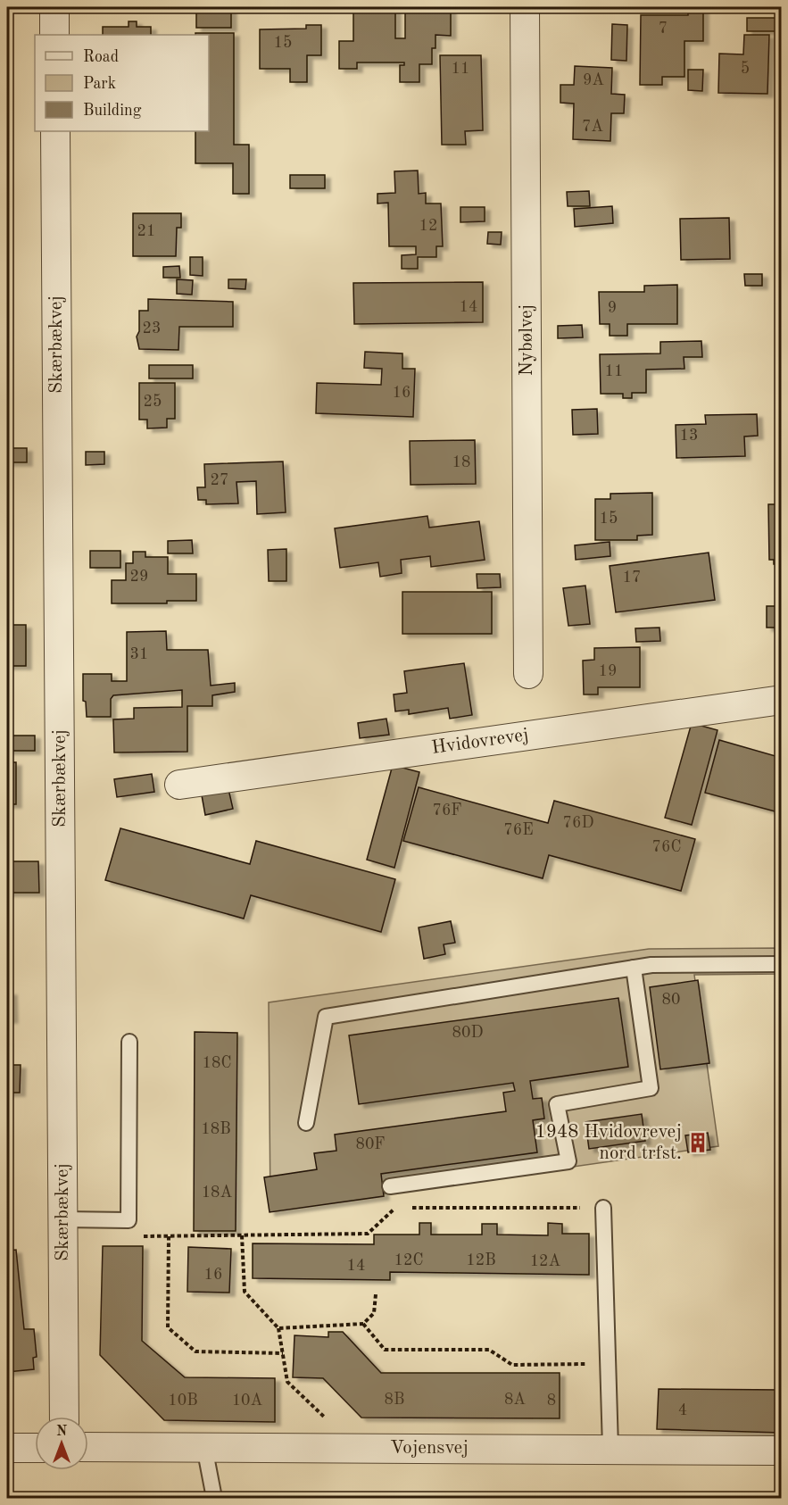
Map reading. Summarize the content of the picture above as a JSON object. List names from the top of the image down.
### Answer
{
  "streets": {
    "street": [
      "Nybølvej",
      "Skærbækvej",
      "Hvidovrevej",
      "Vojensvej"
    ]
  },
  "places": {
    "building": ["1948 Hvidovrevej nord trfst."]
  },
  "house_numbers": [
    "7",
    "15",
    "11",
    "5",
    "9A",
    "7A",
    "12",
    "21",
    "14",
    "9",
    "23",
    "11",
    "16",
    "25",
    "13",
    "18",
    "27",
    "15",
    "29",
    "17",
    "31",
    "19",
    "76F",
    "76D",
    "76E",
    "76C",
    "80",
    "80D",
    "18C",
    "18B",
    "80F",
    "18A",
    "12C",
    "12B",
    "12A",
    "14",
    "16",
    "8B",
    "8A",
    "10B",
    "10A",
    "8",
    "4"
  ],
  "legend": ["Road", "Park", "Building"],
  "north": "top"
}
